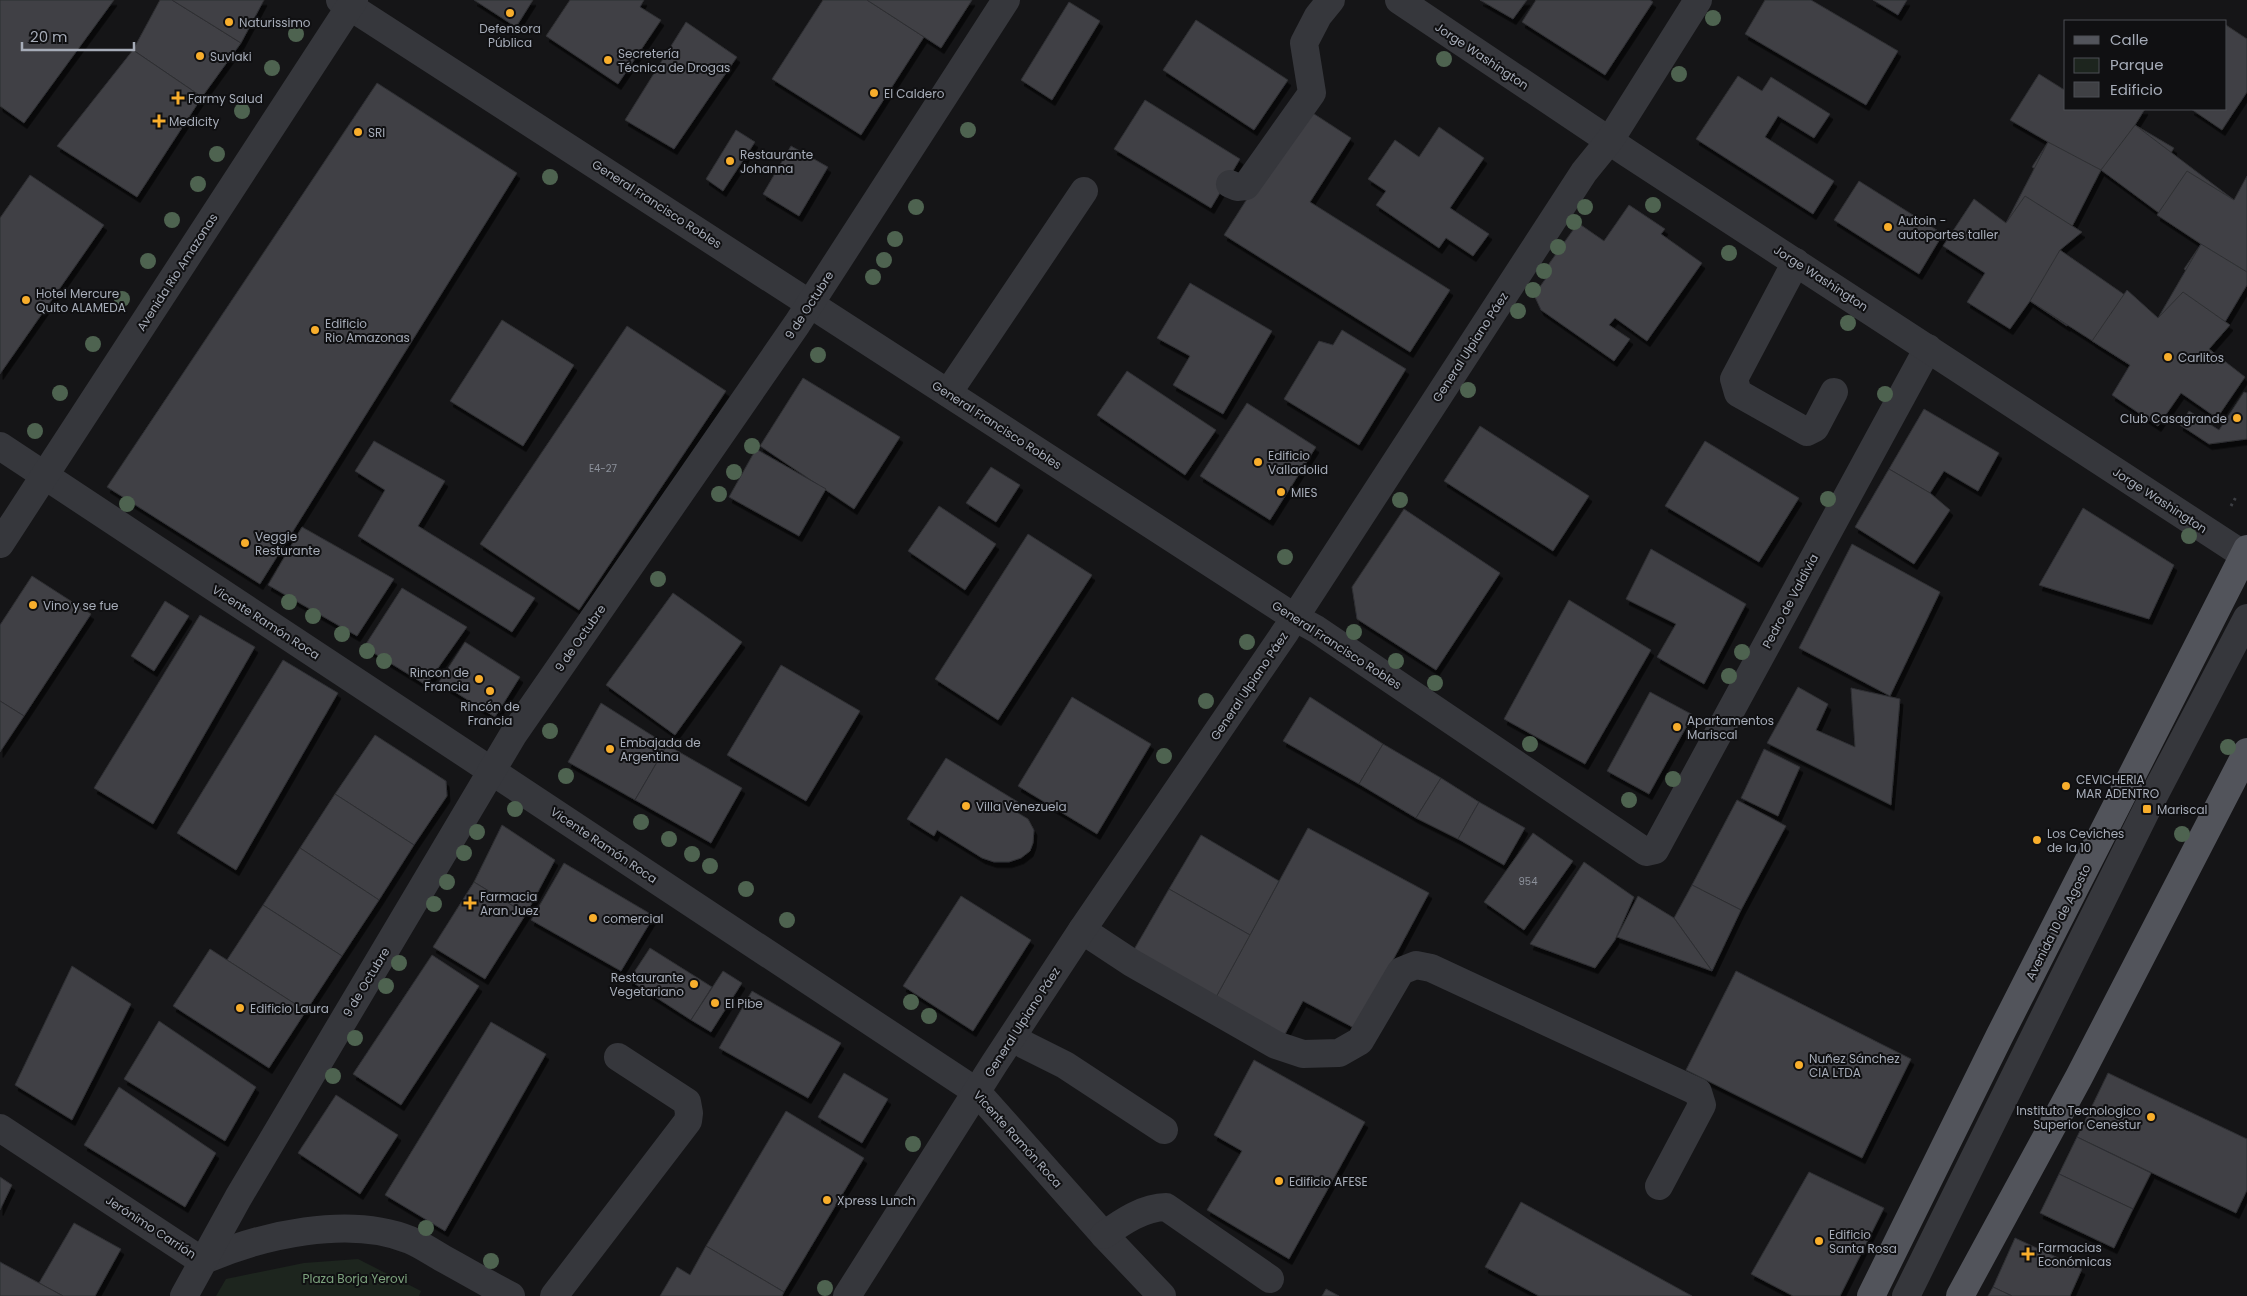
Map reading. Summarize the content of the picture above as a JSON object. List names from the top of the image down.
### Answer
{
  "streets": {
    "main road": ["Avenida 10 de Agosto"],
    "street": [
      "Jorge Washington",
      "General Francisco Robles",
      "Avenida Río Amazonas",
      "9 de Octubre",
      "General Ulpiano Páez",
      "Pedro de Valdivia",
      "Vicente Ramón Roca",
      "Jerónimo Carrión"
    ]
  },
  "crossings": [
    ["Jorge Washington", "General Ulpiano Páez"],
    ["Jorge Washington", "Pedro de Valdivia"],
    ["Jorge Washington", "Avenida 10 de Agosto"],
    ["General Francisco Robles", "Avenida Río Amazonas"],
    ["General Francisco Robles", "9 de Octubre"],
    ["General Francisco Robles", "General Ulpiano Páez"],
    ["General Francisco Robles", "Pedro de Valdivia"],
    ["Avenida Río Amazonas", "Vicente Ramón Roca"],
    ["9 de Octubre", "Vicente Ramón Roca"],
    ["9 de Octubre", "Jerónimo Carrión"],
    ["General Ulpiano Páez", "Vicente Ramón Roca"]
  ],
  "parks": ["Plaza Borja Yerovi"],
  "places": {
    "other": [
      "Defensora Pública",
      "Naturissimo",
      "Suvlaki",
      "Secretería Técnica de Drogas",
      "El Caldero",
      "SRI",
      "Restaurante Johanna",
      "Autoin - autopartes taller",
      "Hotel Mercure Quito ALAMEDA",
      "Edificio Rio Amazonas",
      "Carlitos",
      "Club Casagrande",
      "Edificio Valladolid",
      "MIES",
      "Veggie Resturante",
      "Vino y se fue",
      "Rincon de Francia",
      "Rincón de Francia",
      "Apartamentos Mariscal",
      "Embajada de Argentina",
      "CEVICHERIA MAR ADENTRO",
      "Villa Venezuela",
      "Los Ceviches de la 10",
      "comercial",
      "Restaurante Vegetariano",
      "El Pibe",
      "Edificio Laura",
      "Nuñez Sánchez CIA LTDA",
      "Instituto Tecnologico Superior Cenestur",
      "Edificio AFESE",
      "Xpress Lunch",
      "Edificio Santa Rosa"
    ],
    "health": [
      "Farmy Salud",
      "Medicity",
      "Farmacia Aran Juez",
      "Farmacias Económicas"
    ],
    "transit": ["Mariscal"]
  },
  "house_numbers": ["E4-27", "954"],
  "legend": ["Calle", "Parque", "Edificio"],
  "scale_bar": "20 m"
}
